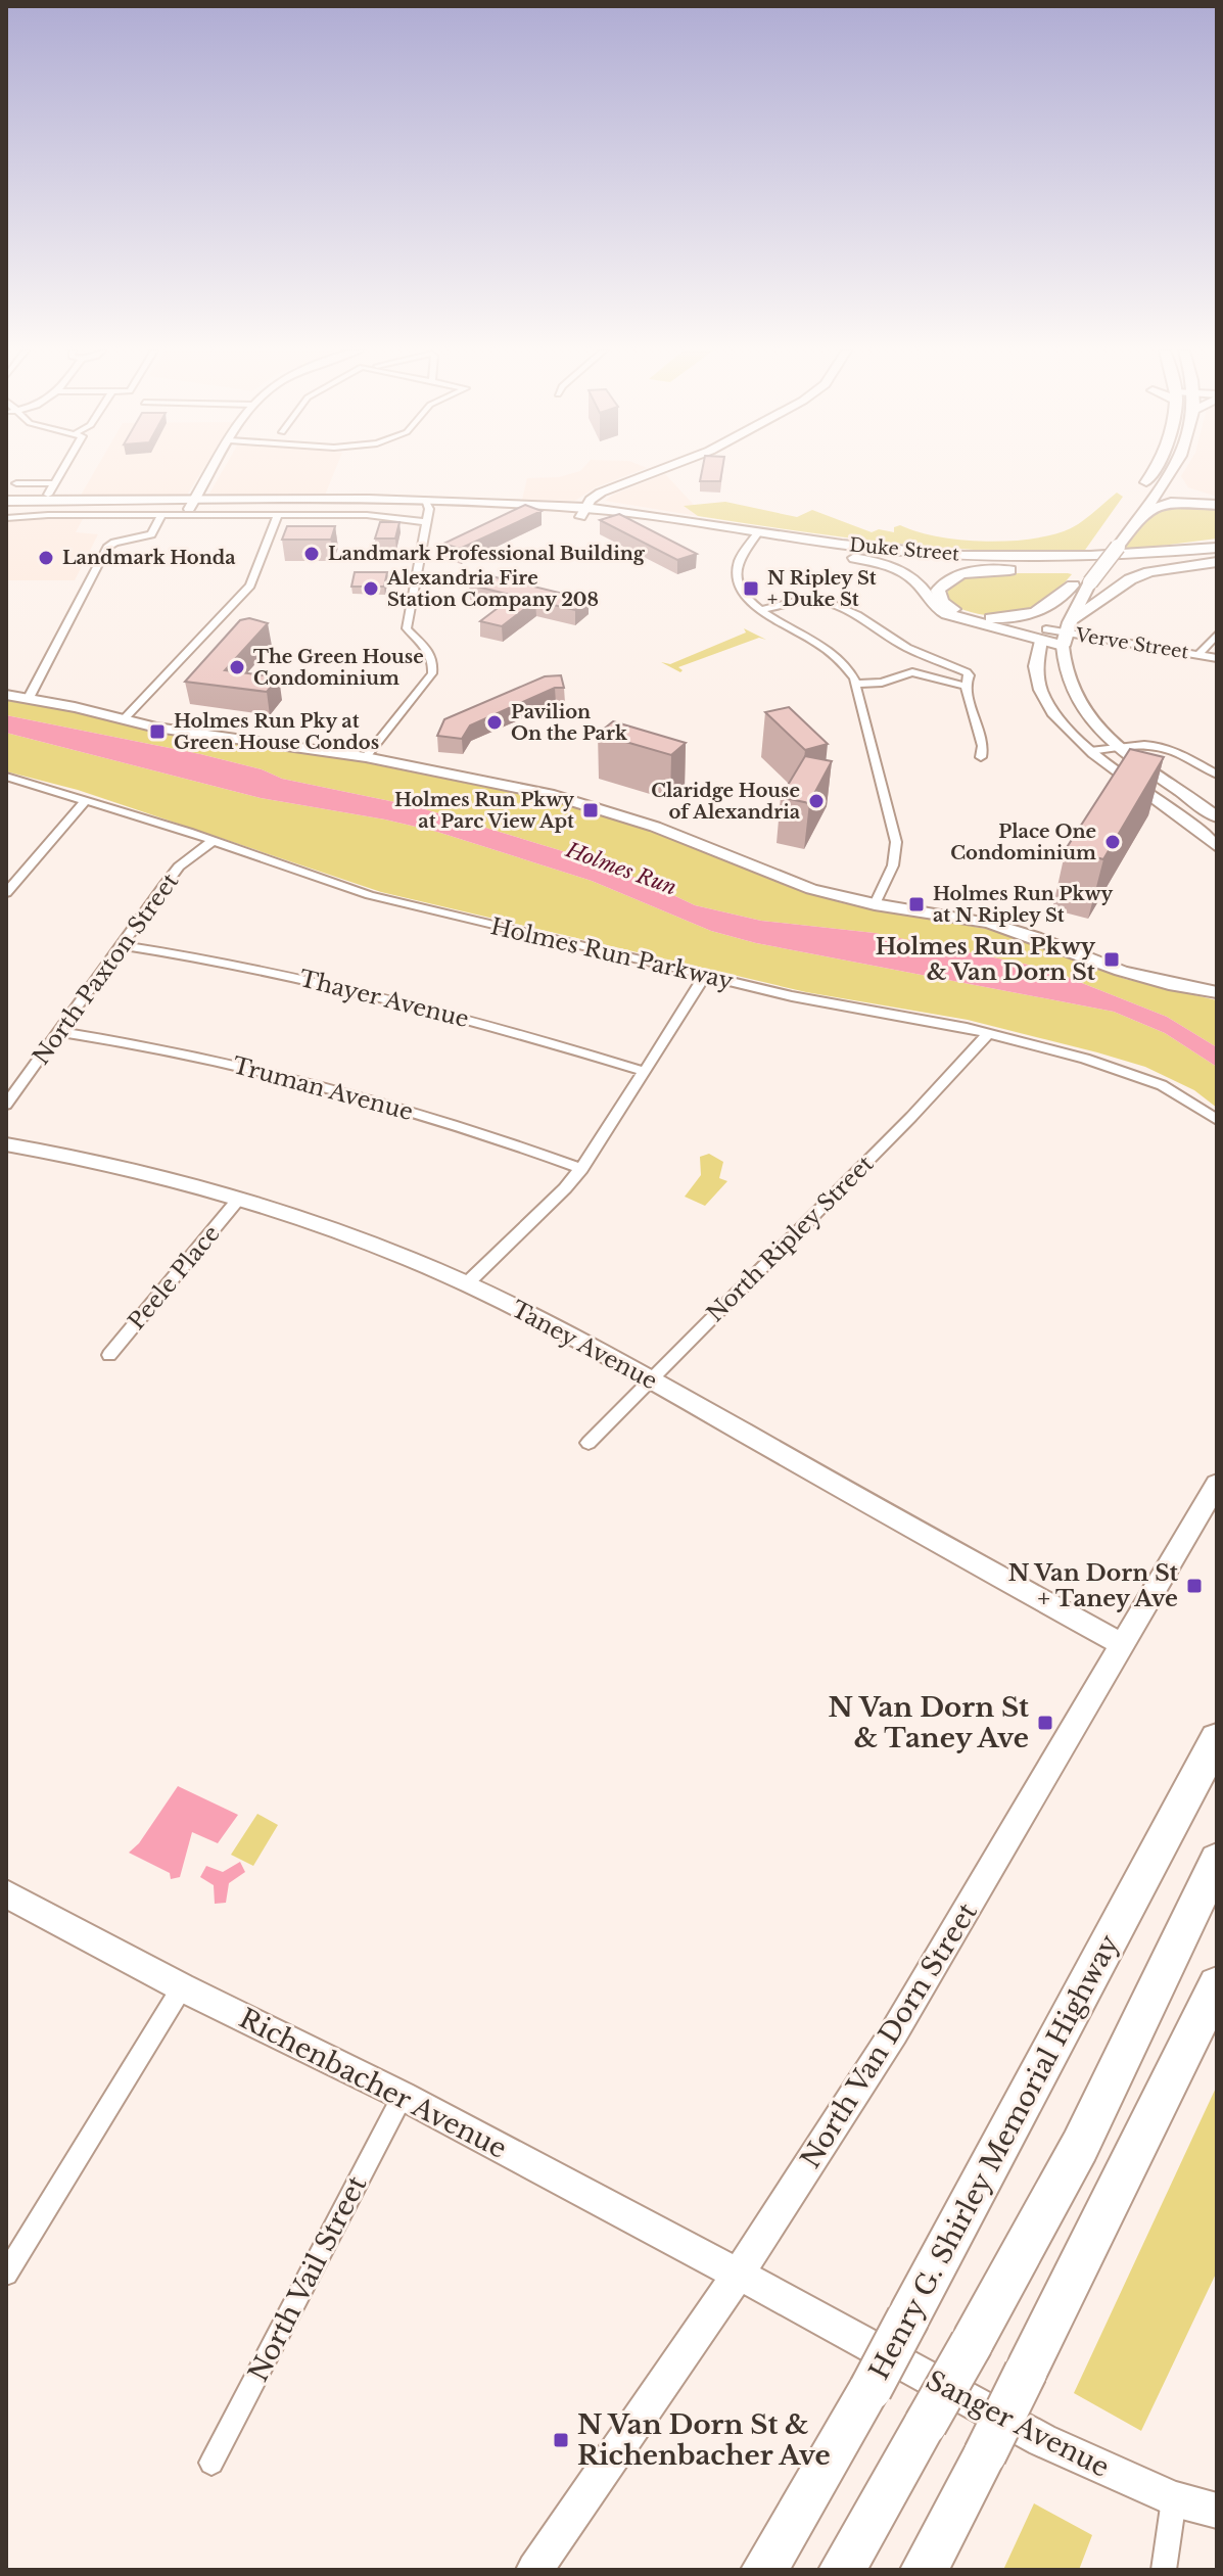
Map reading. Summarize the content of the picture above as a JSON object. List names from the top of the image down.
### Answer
{
  "streets": {
    "highway": ["Henry G. Shirley Memorial Highway"],
    "main road": ["Duke Street"],
    "street": [
      "Verve Street",
      "Holmes Run Parkway",
      "North Paxton Street",
      "Thayer Avenue",
      "Truman Avenue",
      "North Ripley Street",
      "Peele Place",
      "Taney Avenue",
      "North Van Dorn Street",
      "Richenbacher Avenue",
      "North Vail Street",
      "Sanger Avenue"
    ]
  },
  "crossings": [
    ["Holmes Run Parkway", "North Paxton Street"],
    ["Holmes Run Parkway", "North Ripley Street"],
    ["North Paxton Street", "Thayer Avenue"],
    ["North Paxton Street", "Truman Avenue"],
    ["North Ripley Street", "Taney Avenue"],
    ["Peele Place", "Taney Avenue"],
    ["Taney Avenue", "North Van Dorn Street"],
    ["North Van Dorn Street", "Richenbacher Avenue"],
    ["North Van Dorn Street", "Sanger Avenue"],
    ["Richenbacher Avenue", "North Vail Street"],
    ["Richenbacher Avenue", "Sanger Avenue"]
  ],
  "water": ["Holmes Run"],
  "places": {
    "other": [
      "Landmark Professional Building",
      "Landmark Honda",
      "Alexandria Fire Station Company 208",
      "The Green House Condominium",
      "Pavilion On the Park",
      "Claridge House of Alexandria",
      "Place One Condominium"
    ],
    "transit": [
      "N Ripley St + Duke St",
      "Holmes Run Pky at Green House Condos",
      "Holmes Run Pkwy at Parc View Apt",
      "Holmes Run Pkwy at N Ripley St",
      "Holmes Run Pkwy & Van Dorn St",
      "N Van Dorn St + Taney Ave",
      "N Van Dorn St & Taney Ave",
      "N Van Dorn St & Richenbacher Ave"
    ]
  }
}
